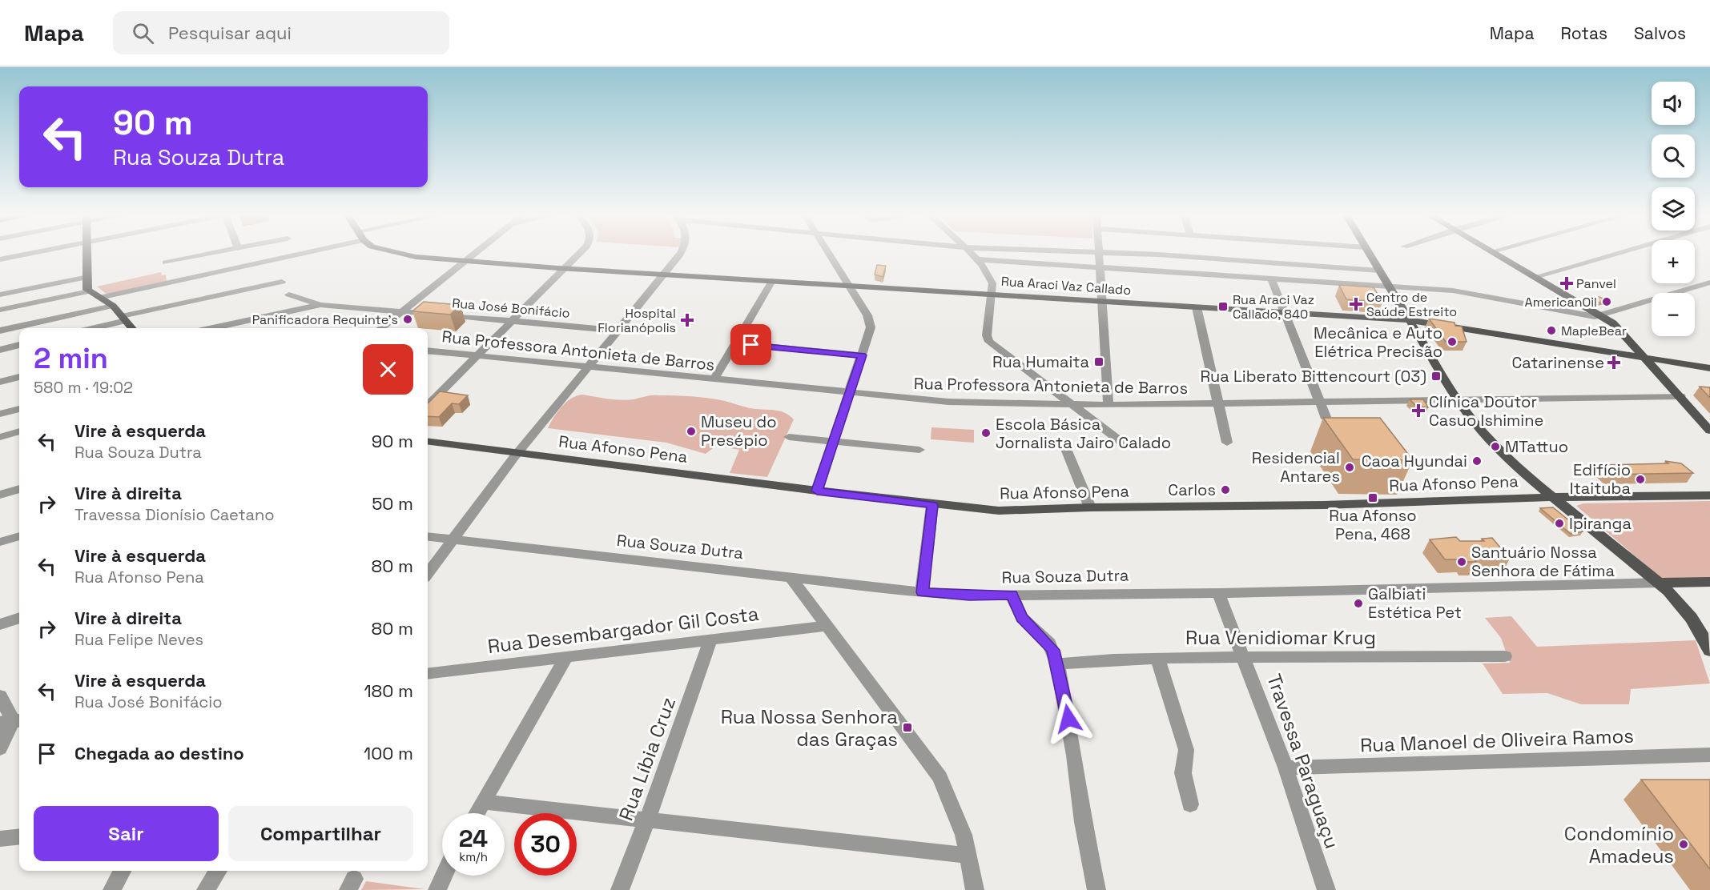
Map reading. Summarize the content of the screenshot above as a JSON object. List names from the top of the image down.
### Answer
{
  "streets": {
    "main road": ["Rua Araci Vaz Callado", "Rua Afonso Pena", "Rua Souza Dutra"],
    "street": [
      "Rua José Bonifácio",
      "Rua Professora Antonieta de Barros",
      "Rua Desembargador Gil Costa",
      "Rua Venidiomar Krug",
      "Rua Manoel de Oliveira Ramos",
      "Rua Líbia Cruz",
      "Travessa Paraguaçu"
    ]
  },
  "crossings": [
    ["Rua Souza Dutra", "Travessa Paraguaçu"],
    ["Rua Desembargador Gil Costa", "Rua Líbia Cruz"],
    ["Rua Venidiomar Krug", "Travessa Paraguaçu"],
    ["Rua Manoel de Oliveira Ramos", "Travessa Paraguaçu"]
  ],
  "places": {
    "health": [
      "Panvel",
      "Centro de Saúde Estreito",
      "Hospital Florianópolis",
      "Catarinense",
      "Clínica Doutor Casuo Ishimine"
    ],
    "other": [
      "AmericanOil",
      "Panificadora Requinte's",
      "MapleBear",
      "Mecânica e Auto Elétrica Precisão",
      "Museu do Presépio",
      "Escola Básica Jornalista Jairo Calado",
      "MTattuo",
      "Caoa Hyundai",
      "Residencial Antares",
      "Edifício Itaituba",
      "Carlos",
      "Ipiranga",
      "Santuário Nossa Senhora de Fátima",
      "Galbiati Estética Pet",
      "Condomínio Amadeus"
    ],
    "transit": [
      "Rua Araci Vaz Callado, 840",
      "Rua Humaita",
      "Rua Liberato Bittencourt (03)",
      "Rua Afonso Pena, 468",
      "Rua Nossa Senhora das Graças"
    ]
  },
  "page": {
    "header": "Mapa",
    "search": "Pesquisar aqui",
    "nav": ["Mapa", "Rotas", "Salvos"],
    "map_buttons": ["+", "−"],
    "turn": ["90 m", "Rua Souza Dutra"],
    "heading": ["2 min", "580 m · 19:02"],
    "list": [
      {
        "name": "Vire à esquerda",
        "note": "Rua Souza Dutra",
        "value": "90 m"
      },
      {
        "name": "Vire à direita",
        "note": "Travessa Dionísio Caetano",
        "value": "50 m"
      },
      {
        "name": "Vire à esquerda",
        "note": "Rua Afonso Pena",
        "value": "80 m"
      },
      {
        "name": "Vire à direita",
        "note": "Rua Felipe Neves",
        "value": "80 m"
      },
      {
        "name": "Vire à esquerda",
        "note": "Rua José Bonifácio",
        "value": "180 m"
      },
      {
        "name": "Chegada ao destino",
        "value": "100 m"
      }
    ],
    "buttons": ["Sair", "Compartilhar"],
    "speed": "24 km/h",
    "limit": "30"
  }
}
